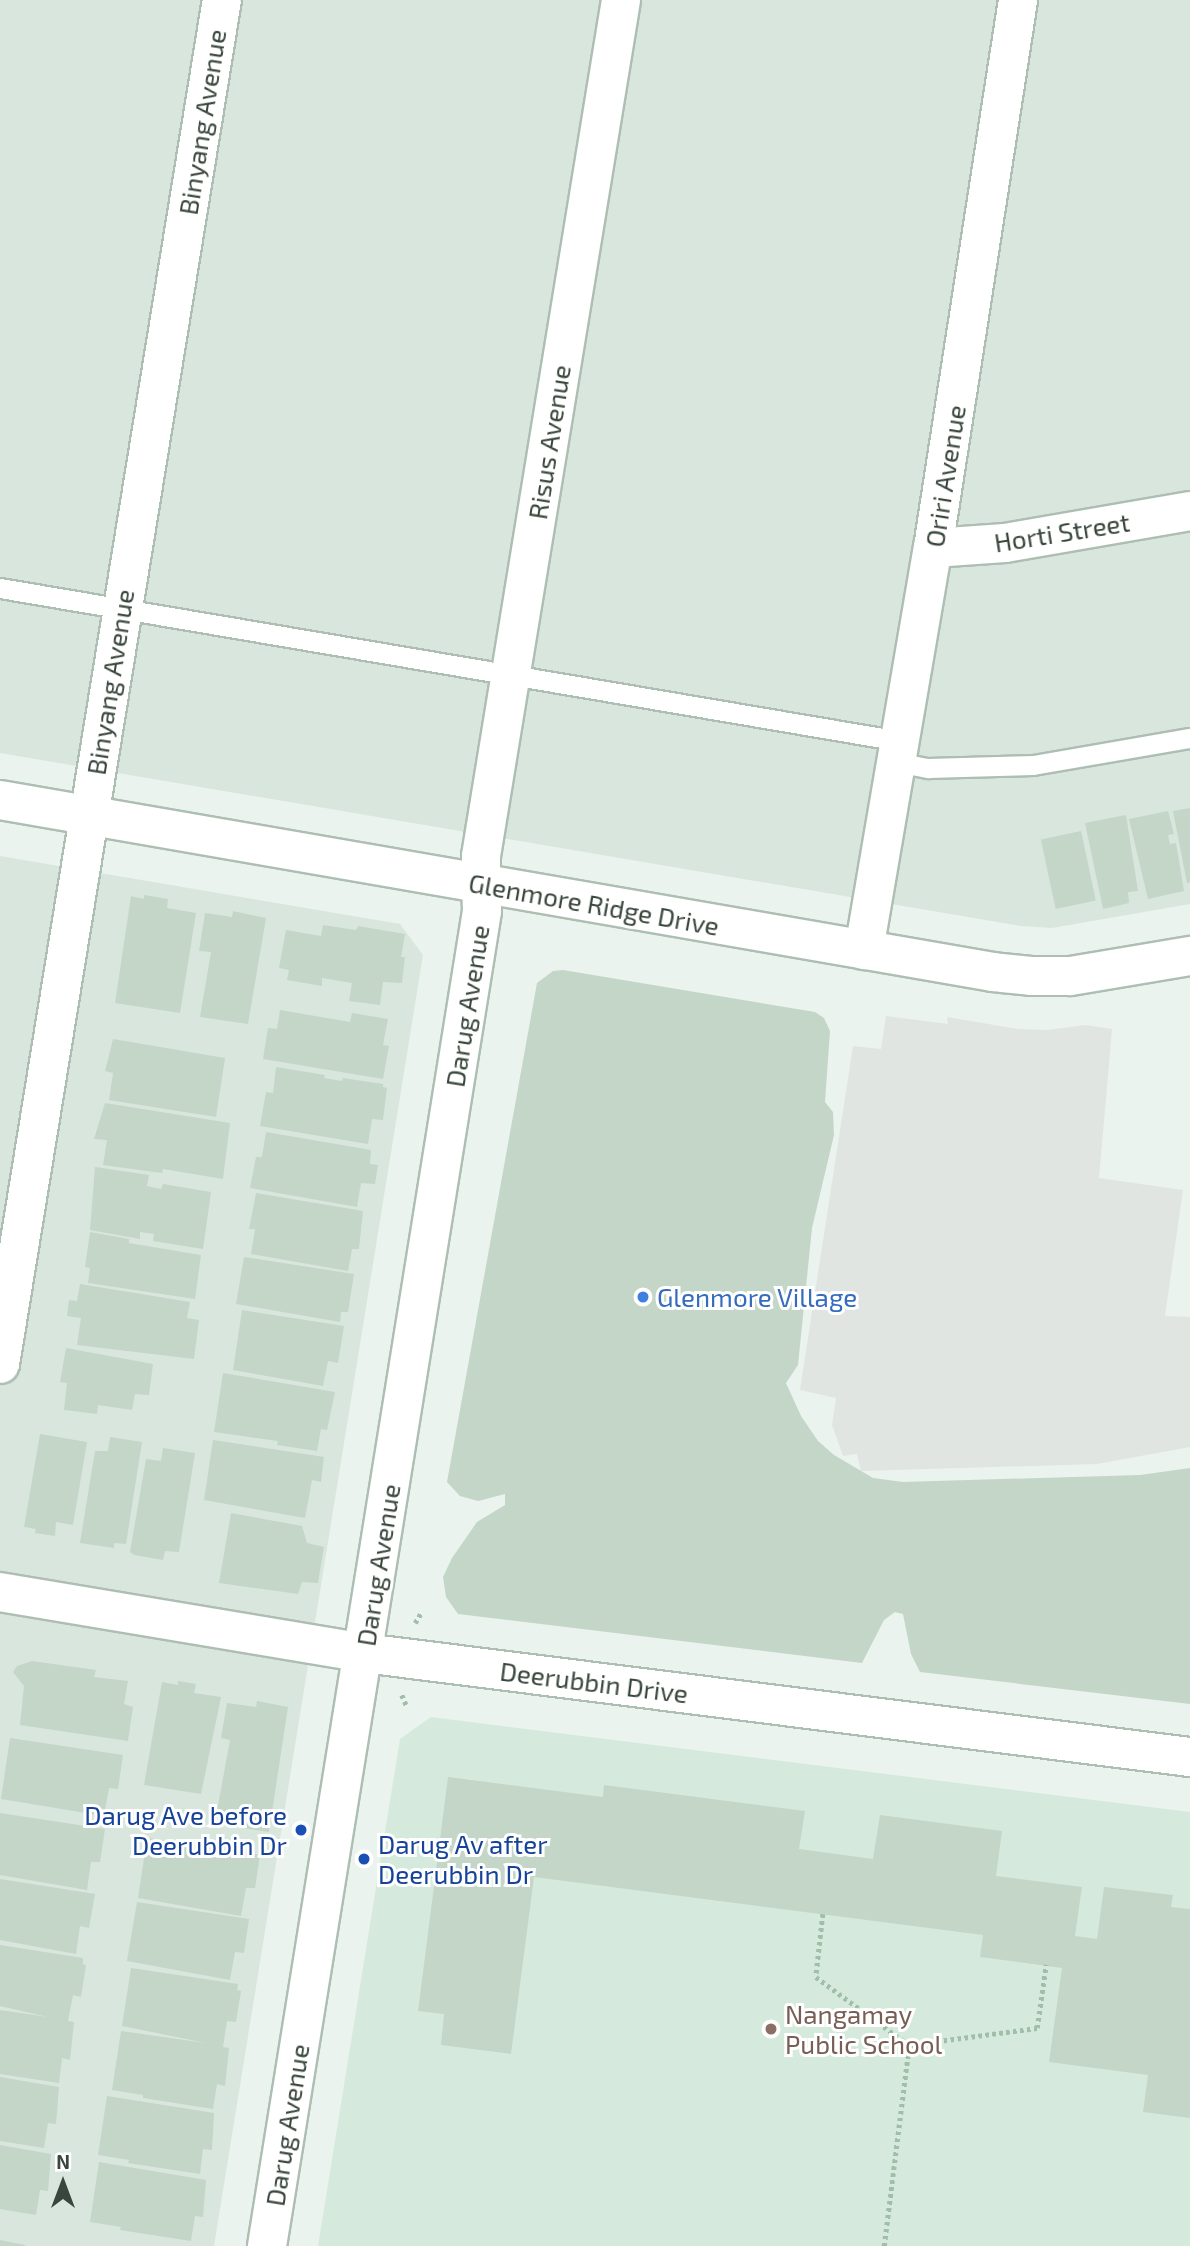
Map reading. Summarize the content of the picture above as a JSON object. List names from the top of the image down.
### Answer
{
  "streets": {
    "street": [
      "Binyang Avenue",
      "Risus Avenue",
      "Oriri Avenue",
      "Horti Street",
      "Glenmore Ridge Drive",
      "Darug Avenue",
      "Deerubbin Drive"
    ]
  },
  "crossings": [
    ["Binyang Avenue", "Glenmore Ridge Drive"],
    ["Risus Avenue", "Glenmore Ridge Drive"],
    ["Risus Avenue", "Darug Avenue"],
    ["Oriri Avenue", "Horti Street"],
    ["Oriri Avenue", "Glenmore Ridge Drive"],
    ["Glenmore Ridge Drive", "Darug Avenue"],
    ["Darug Avenue", "Deerubbin Drive"]
  ],
  "places": [
    "Glenmore Village",
    "Darug Ave before Deerubbin Dr",
    "Darug Av after Deerubbin Dr",
    "Nangamay Public School"
  ],
  "north": "top"
}
